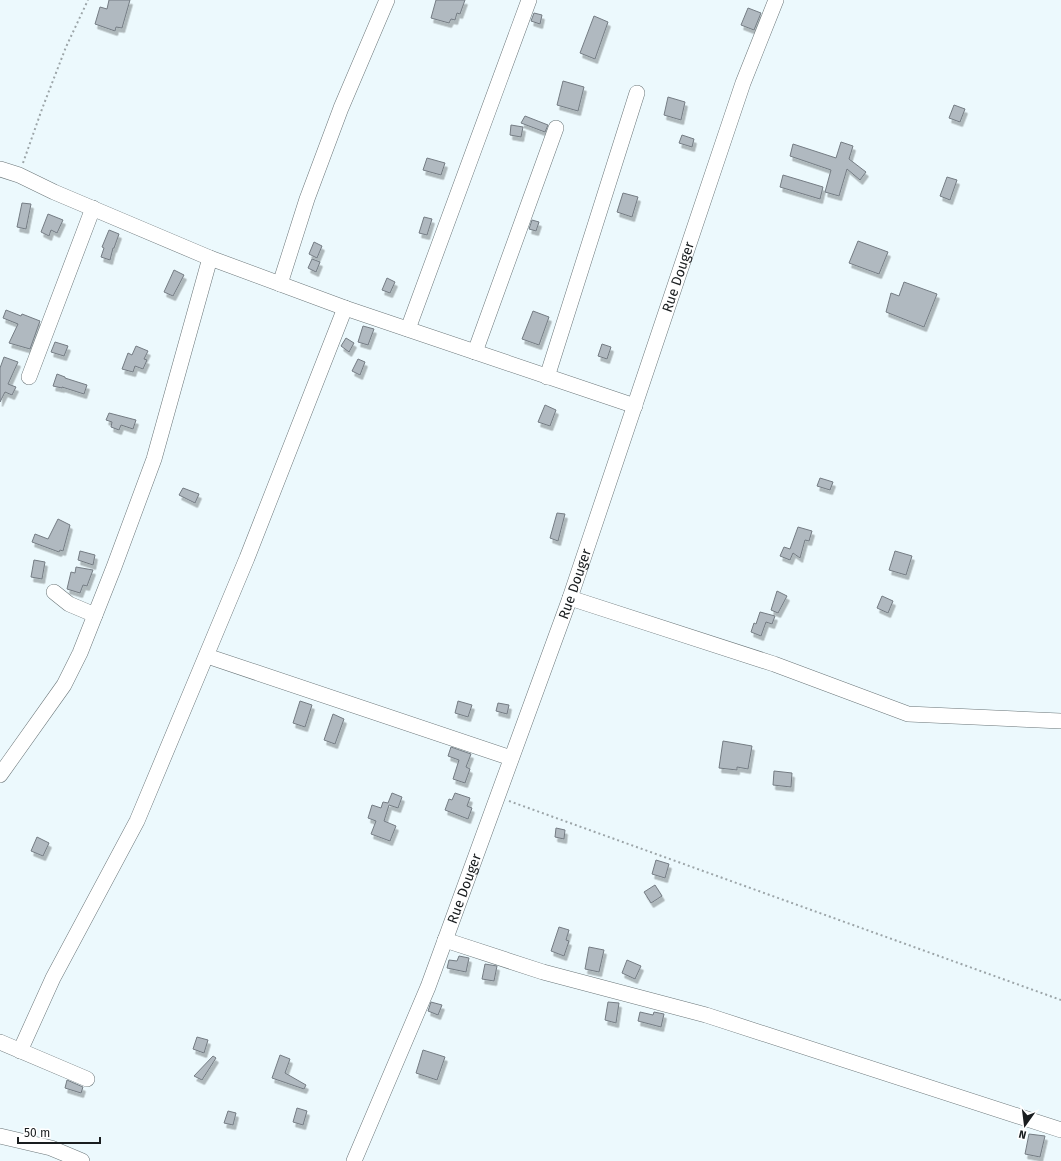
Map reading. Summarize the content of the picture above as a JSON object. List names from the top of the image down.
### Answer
{
  "streets": {
    "street": ["Rue Douger"]
  },
  "scale_bar": "50 m",
  "north": "bottom"
}
